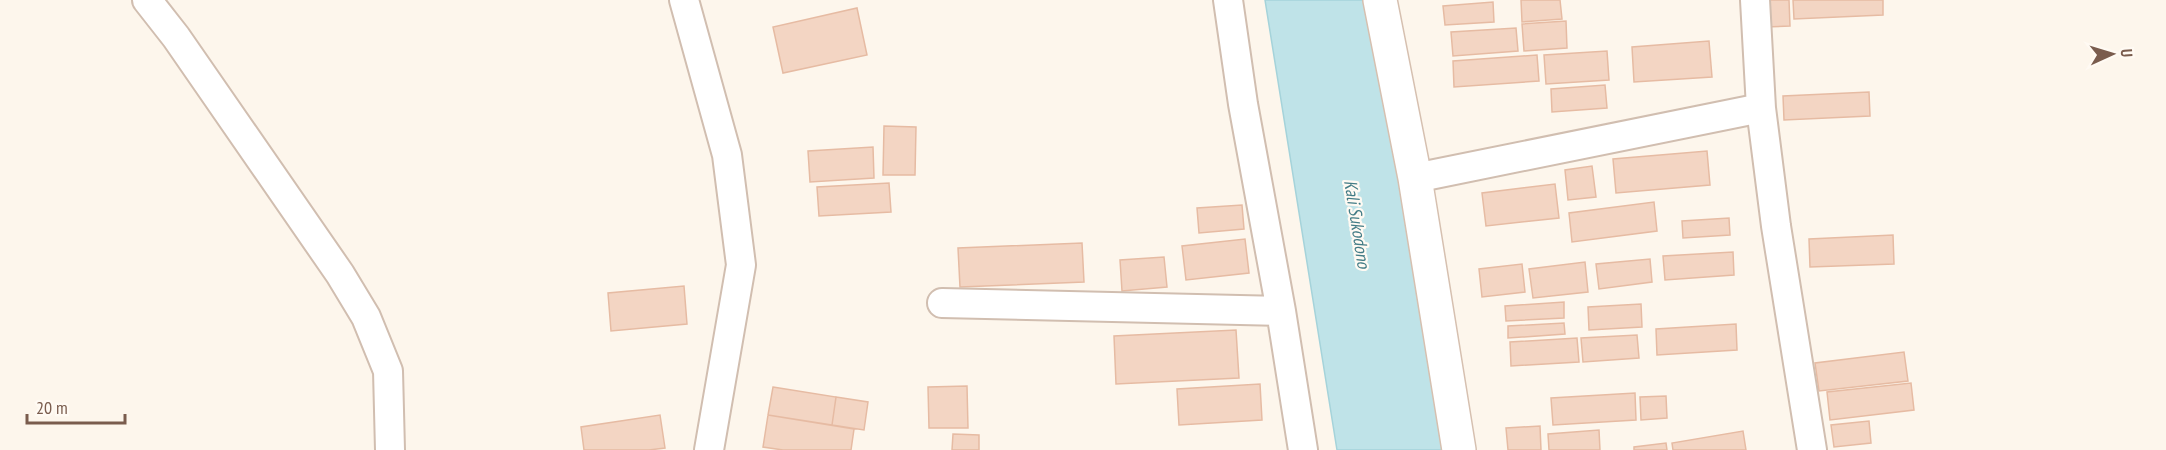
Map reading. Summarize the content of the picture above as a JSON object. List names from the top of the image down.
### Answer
{
  "water": ["Kali Sukodono"],
  "scale_bar": "20 m",
  "north": "right"
}
